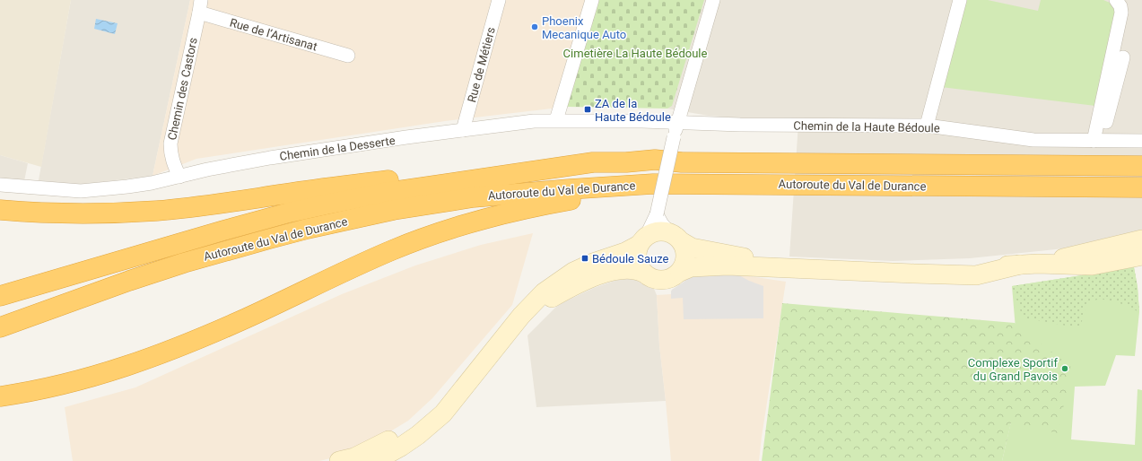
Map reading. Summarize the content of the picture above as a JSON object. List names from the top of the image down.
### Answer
{
  "streets": {
    "highway": ["Autoroute du Val de Durance"],
    "street": [
      "Rue de l’Artisanat",
      "Rue de Métiers",
      "Chemin des Castors",
      "Chemin de la Haute Bédoule",
      "Chemin de la Desserte"
    ]
  },
  "crossings": [
    ["Rue de l’Artisanat", "Chemin des Castors"],
    ["Rue de Métiers", "Chemin de la Desserte"],
    ["Chemin des Castors", "Chemin de la Desserte"],
    ["Chemin de la Haute Bédoule", "Chemin de la Desserte"]
  ],
  "parks": ["Cimetière La Haute Bédoule"],
  "places": {
    "other": ["Phoenix Mecanique Auto", "Complexe Sportif du Grand Pavois"],
    "transit": ["ZA de la Haute Bédoule", "Bédoule Sauze"]
  }
}
